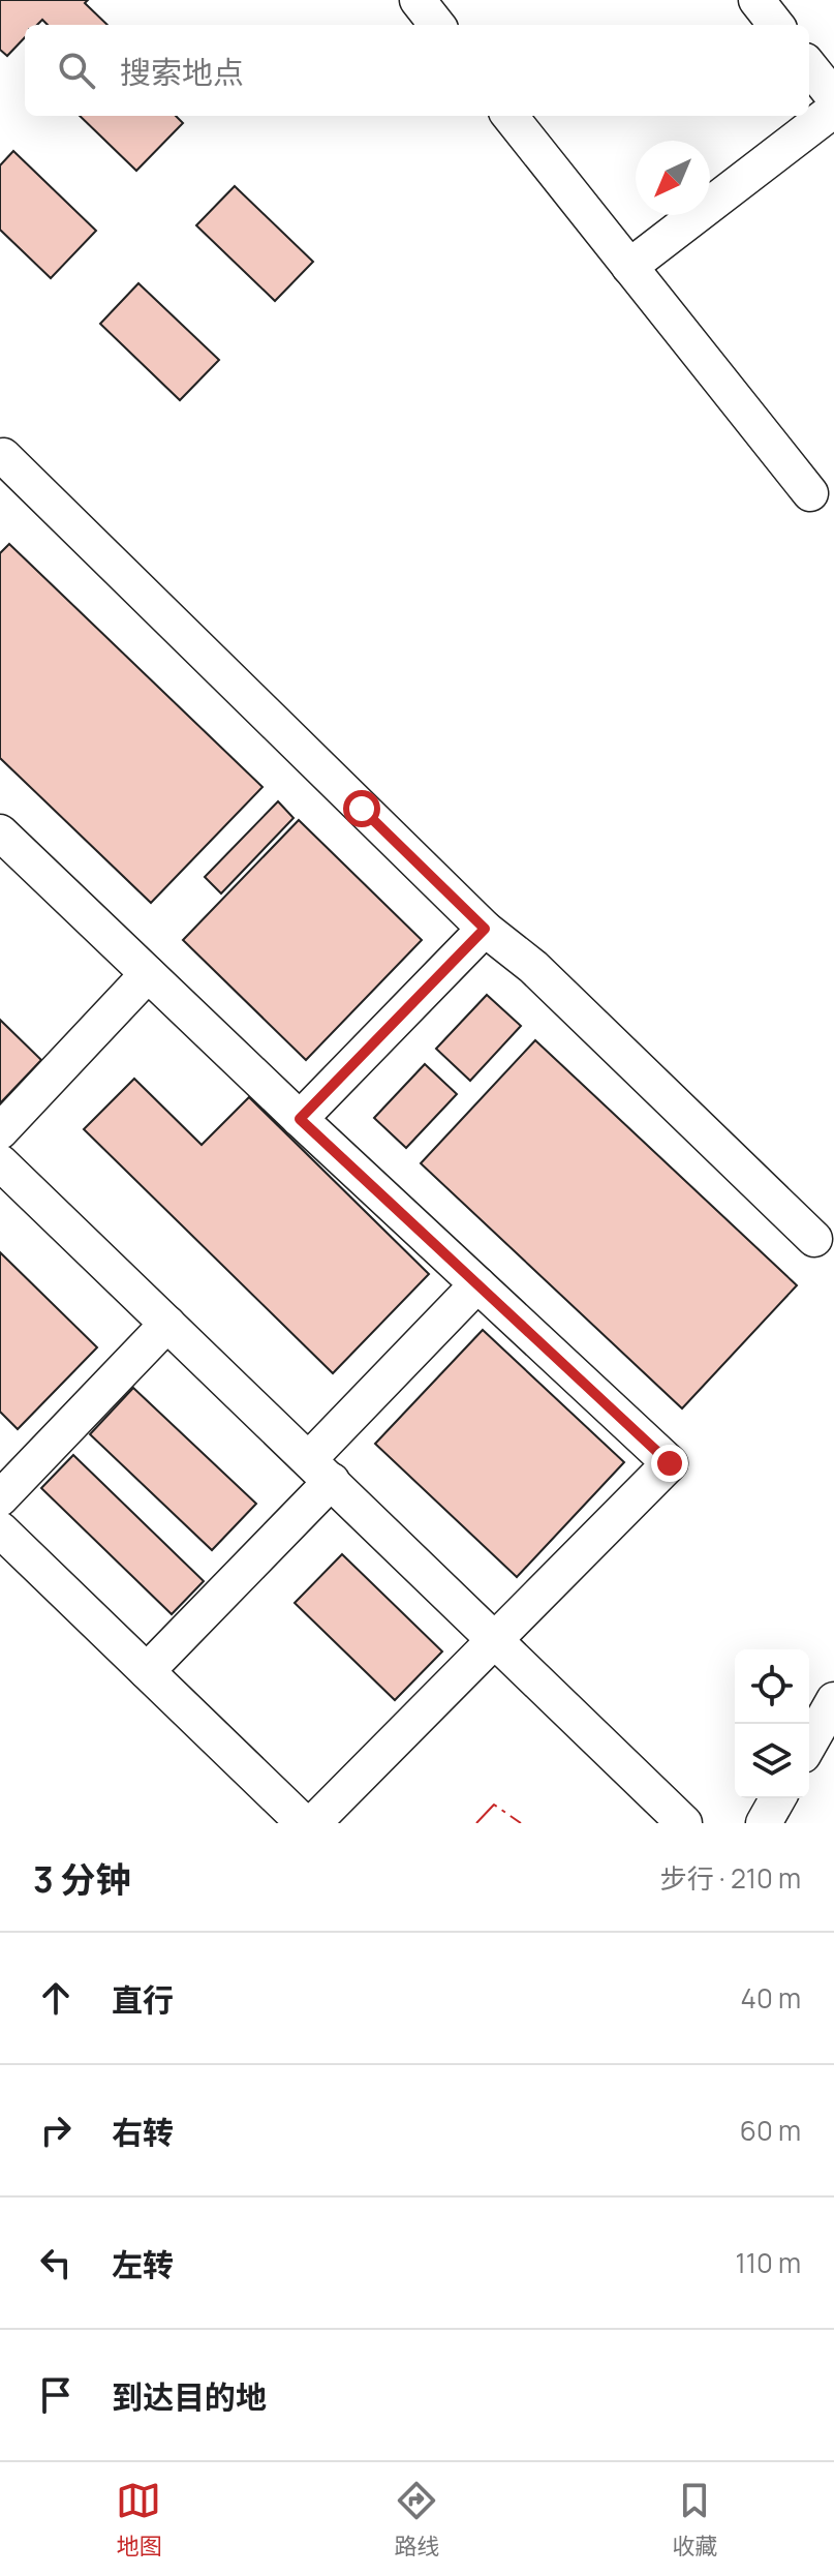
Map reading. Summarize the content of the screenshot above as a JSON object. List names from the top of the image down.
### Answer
{
  "north": "bottom left",
  "page": {
    "search": "搜索地点",
    "heading": ["3 分钟", "步行 · 210 m"],
    "list": [
      ["直行", "40 m"],
      ["右转", "60 m"],
      ["左转", "110 m"],
      "到达目的地"
    ],
    "nav": ["地图", "路线", "收藏"]
  }
}
